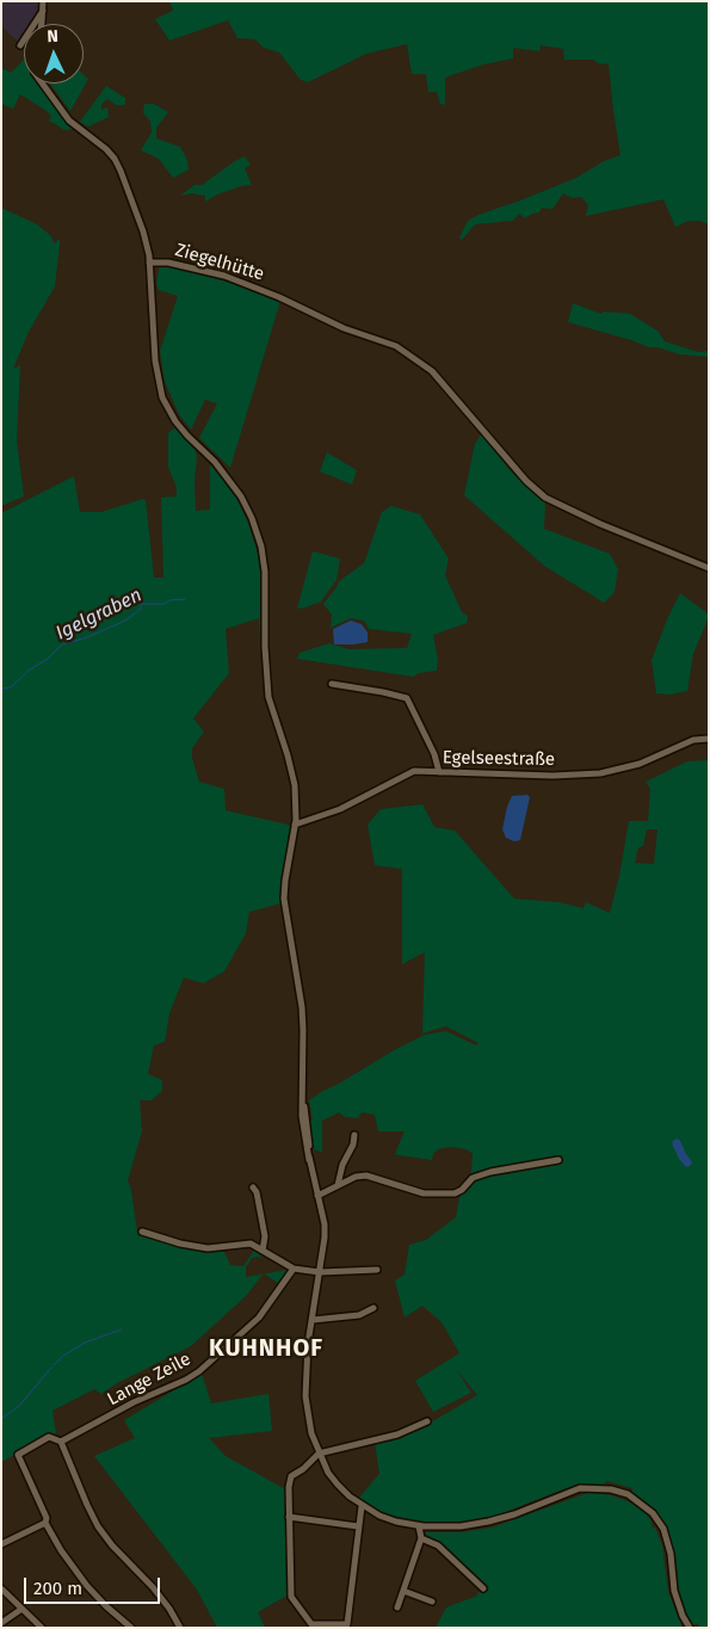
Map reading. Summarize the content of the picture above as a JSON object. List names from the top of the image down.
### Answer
{
  "streets": {
    "street": ["Ziegelhütte", "Egelseestraße", "Lange Zeile"]
  },
  "districts": ["KUHNHOF"],
  "water": ["Igelgraben"],
  "scale_bar": "200 m",
  "north": "top"
}
